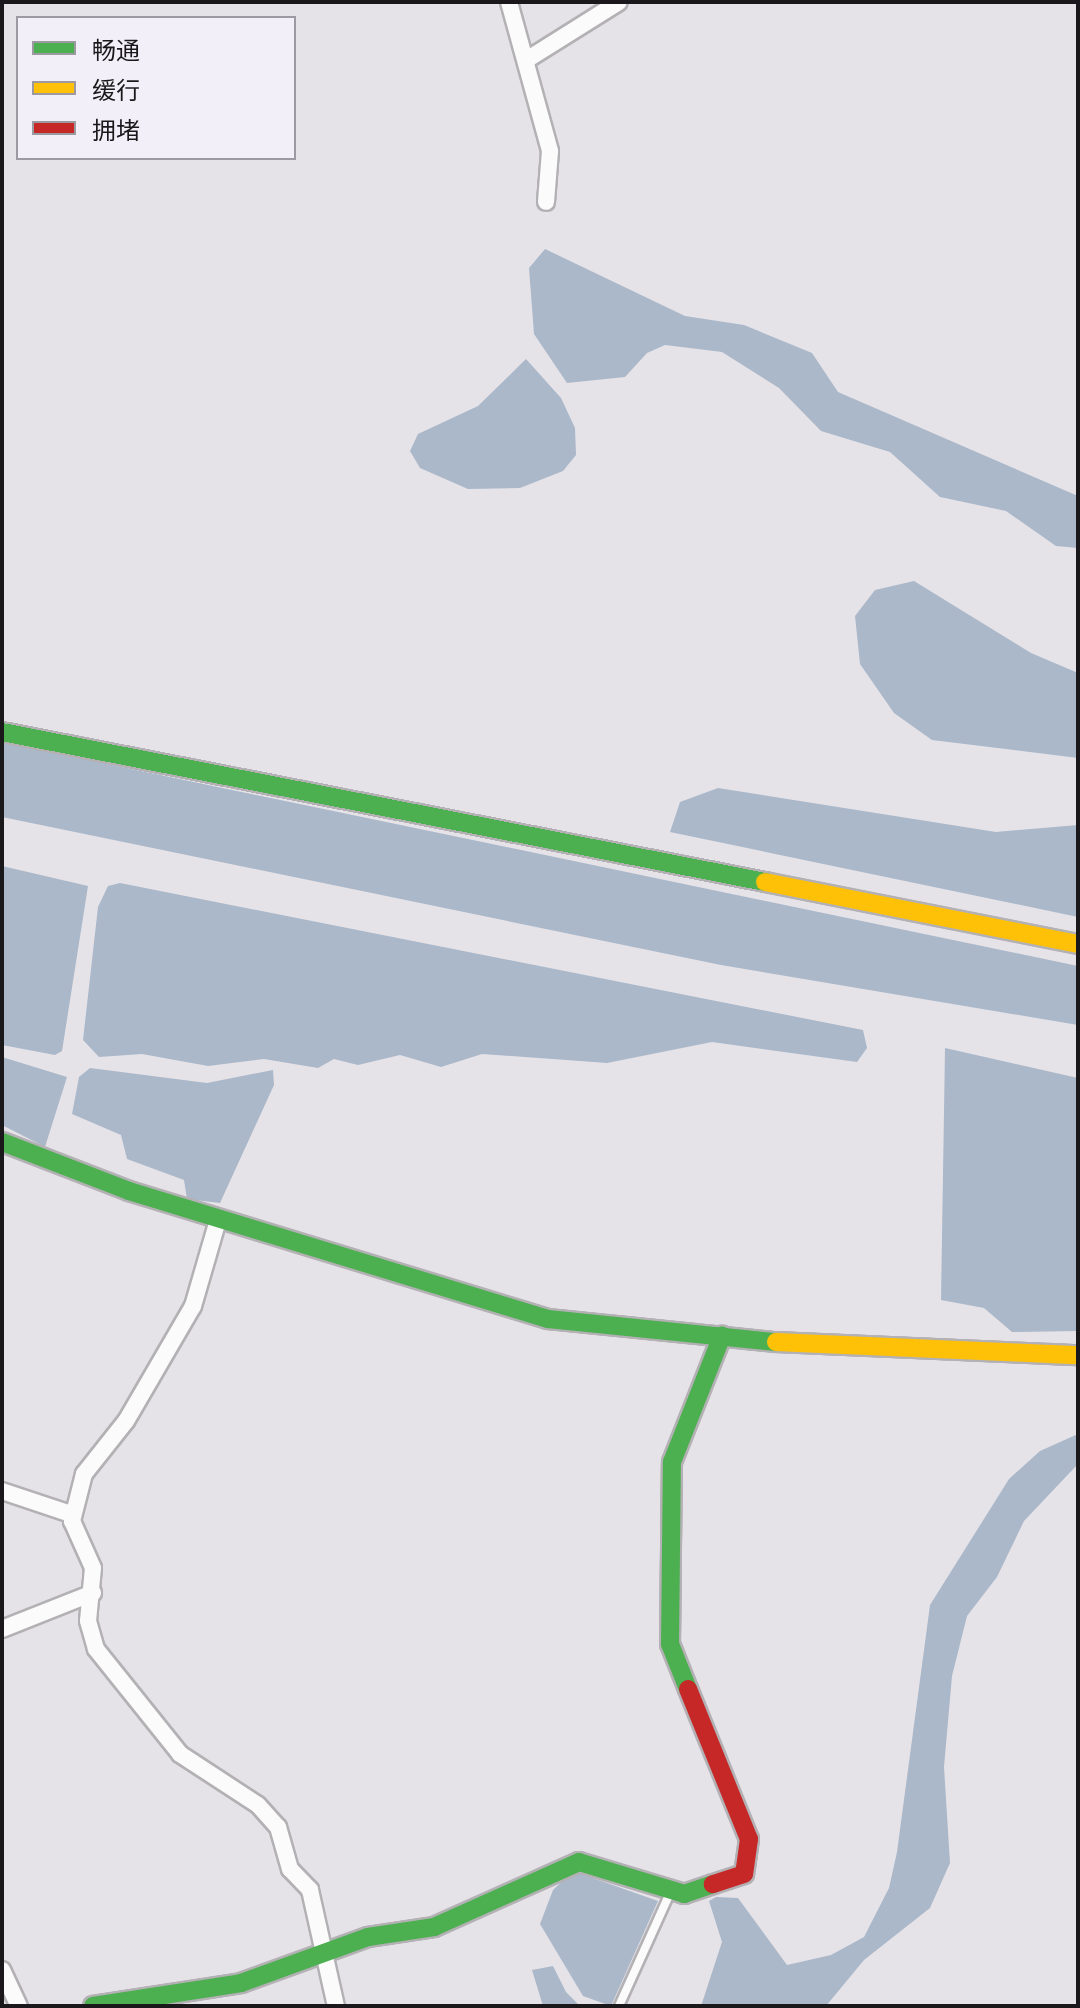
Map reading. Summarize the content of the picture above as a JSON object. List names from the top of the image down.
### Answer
{
  "legend": ["畅通", "缓行", "拥堵"]
}
